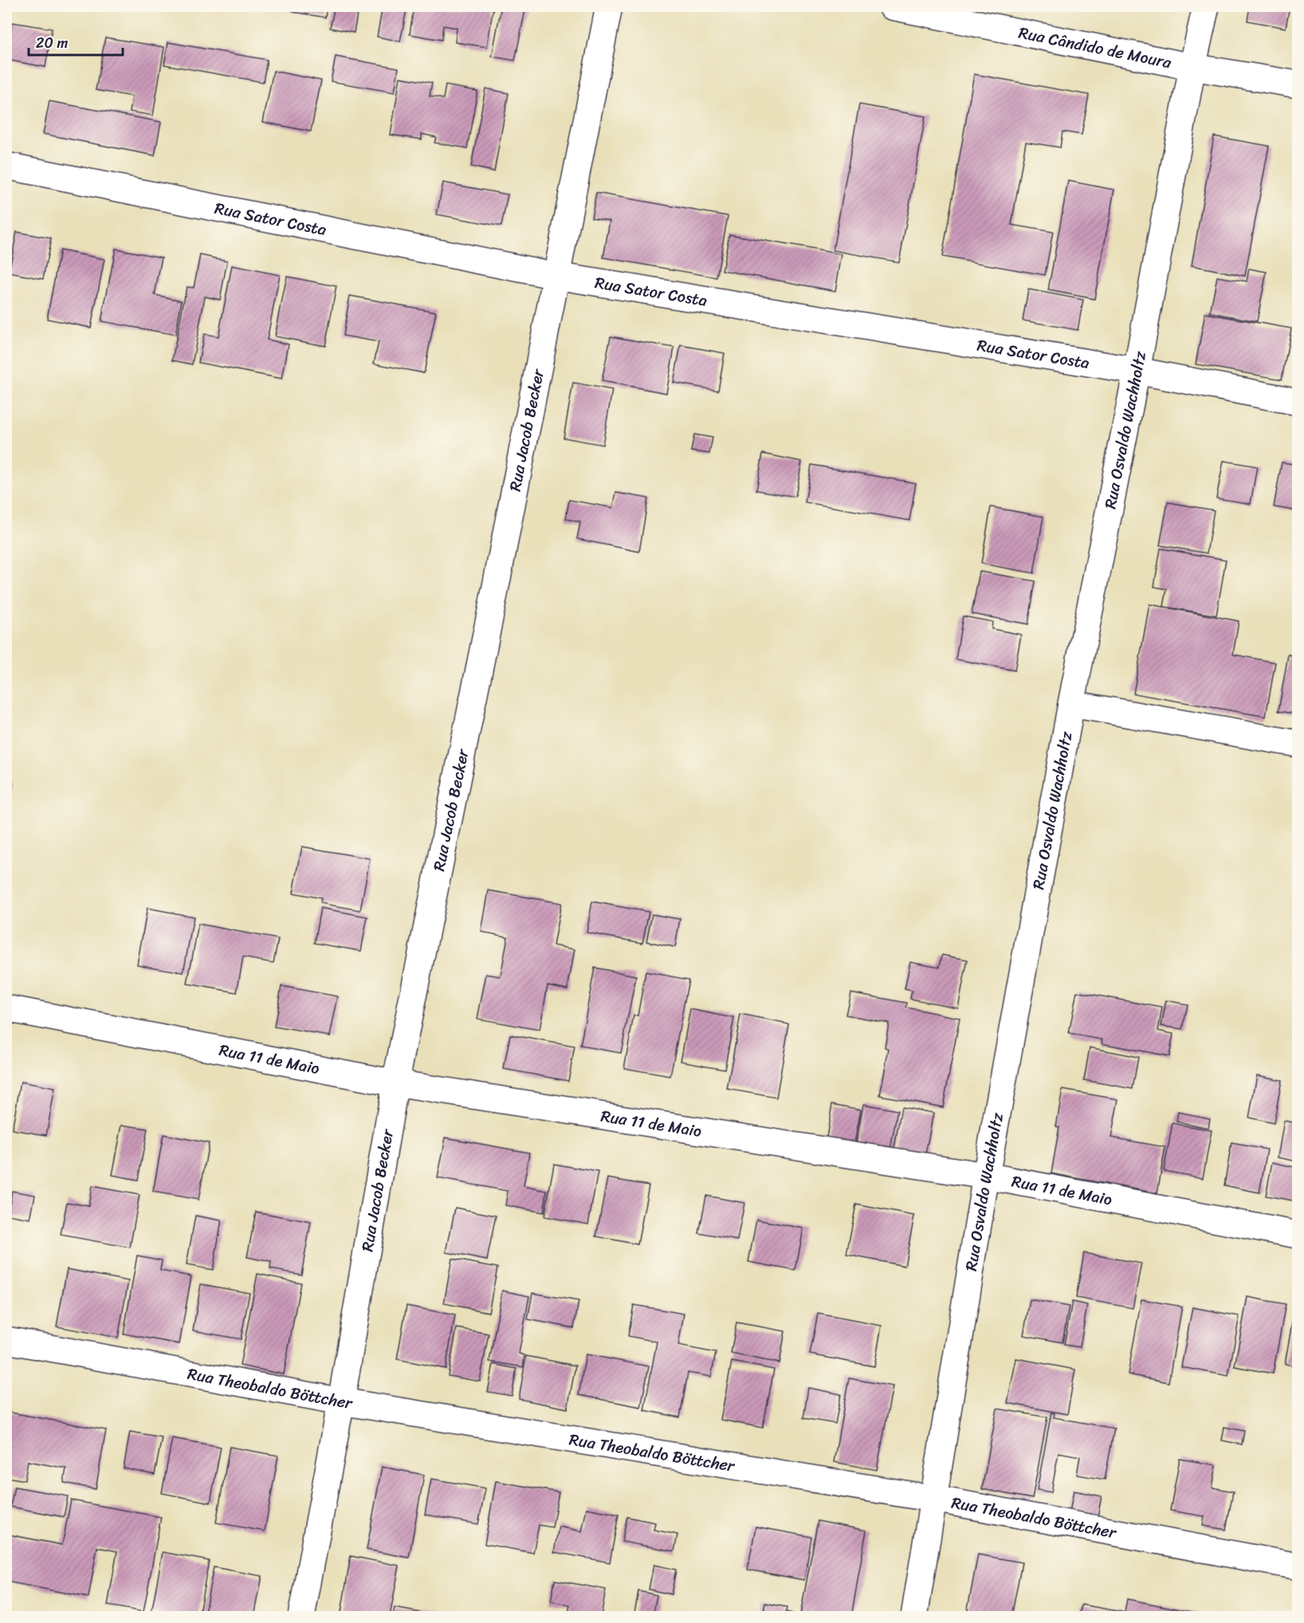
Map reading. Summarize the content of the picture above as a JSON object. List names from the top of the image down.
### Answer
{
  "streets": {
    "street": [
      "Rua Cândido de Moura",
      "Rua Sator Costa",
      "Rua Osvaldo Wachholtz",
      "Rua Jacob Becker",
      "Rua 11 de Maio",
      "Rua Theobaldo Böttcher"
    ]
  },
  "crossings": [
    ["Rua Cândido de Moura", "Rua Osvaldo Wachholtz"],
    ["Rua Sator Costa", "Rua Osvaldo Wachholtz"],
    ["Rua Sator Costa", "Rua Jacob Becker"],
    ["Rua Osvaldo Wachholtz", "Rua 11 de Maio"],
    ["Rua Osvaldo Wachholtz", "Rua Theobaldo Böttcher"],
    ["Rua Jacob Becker", "Rua 11 de Maio"],
    ["Rua Jacob Becker", "Rua Theobaldo Böttcher"]
  ],
  "scale_bar": "20 m"
}
